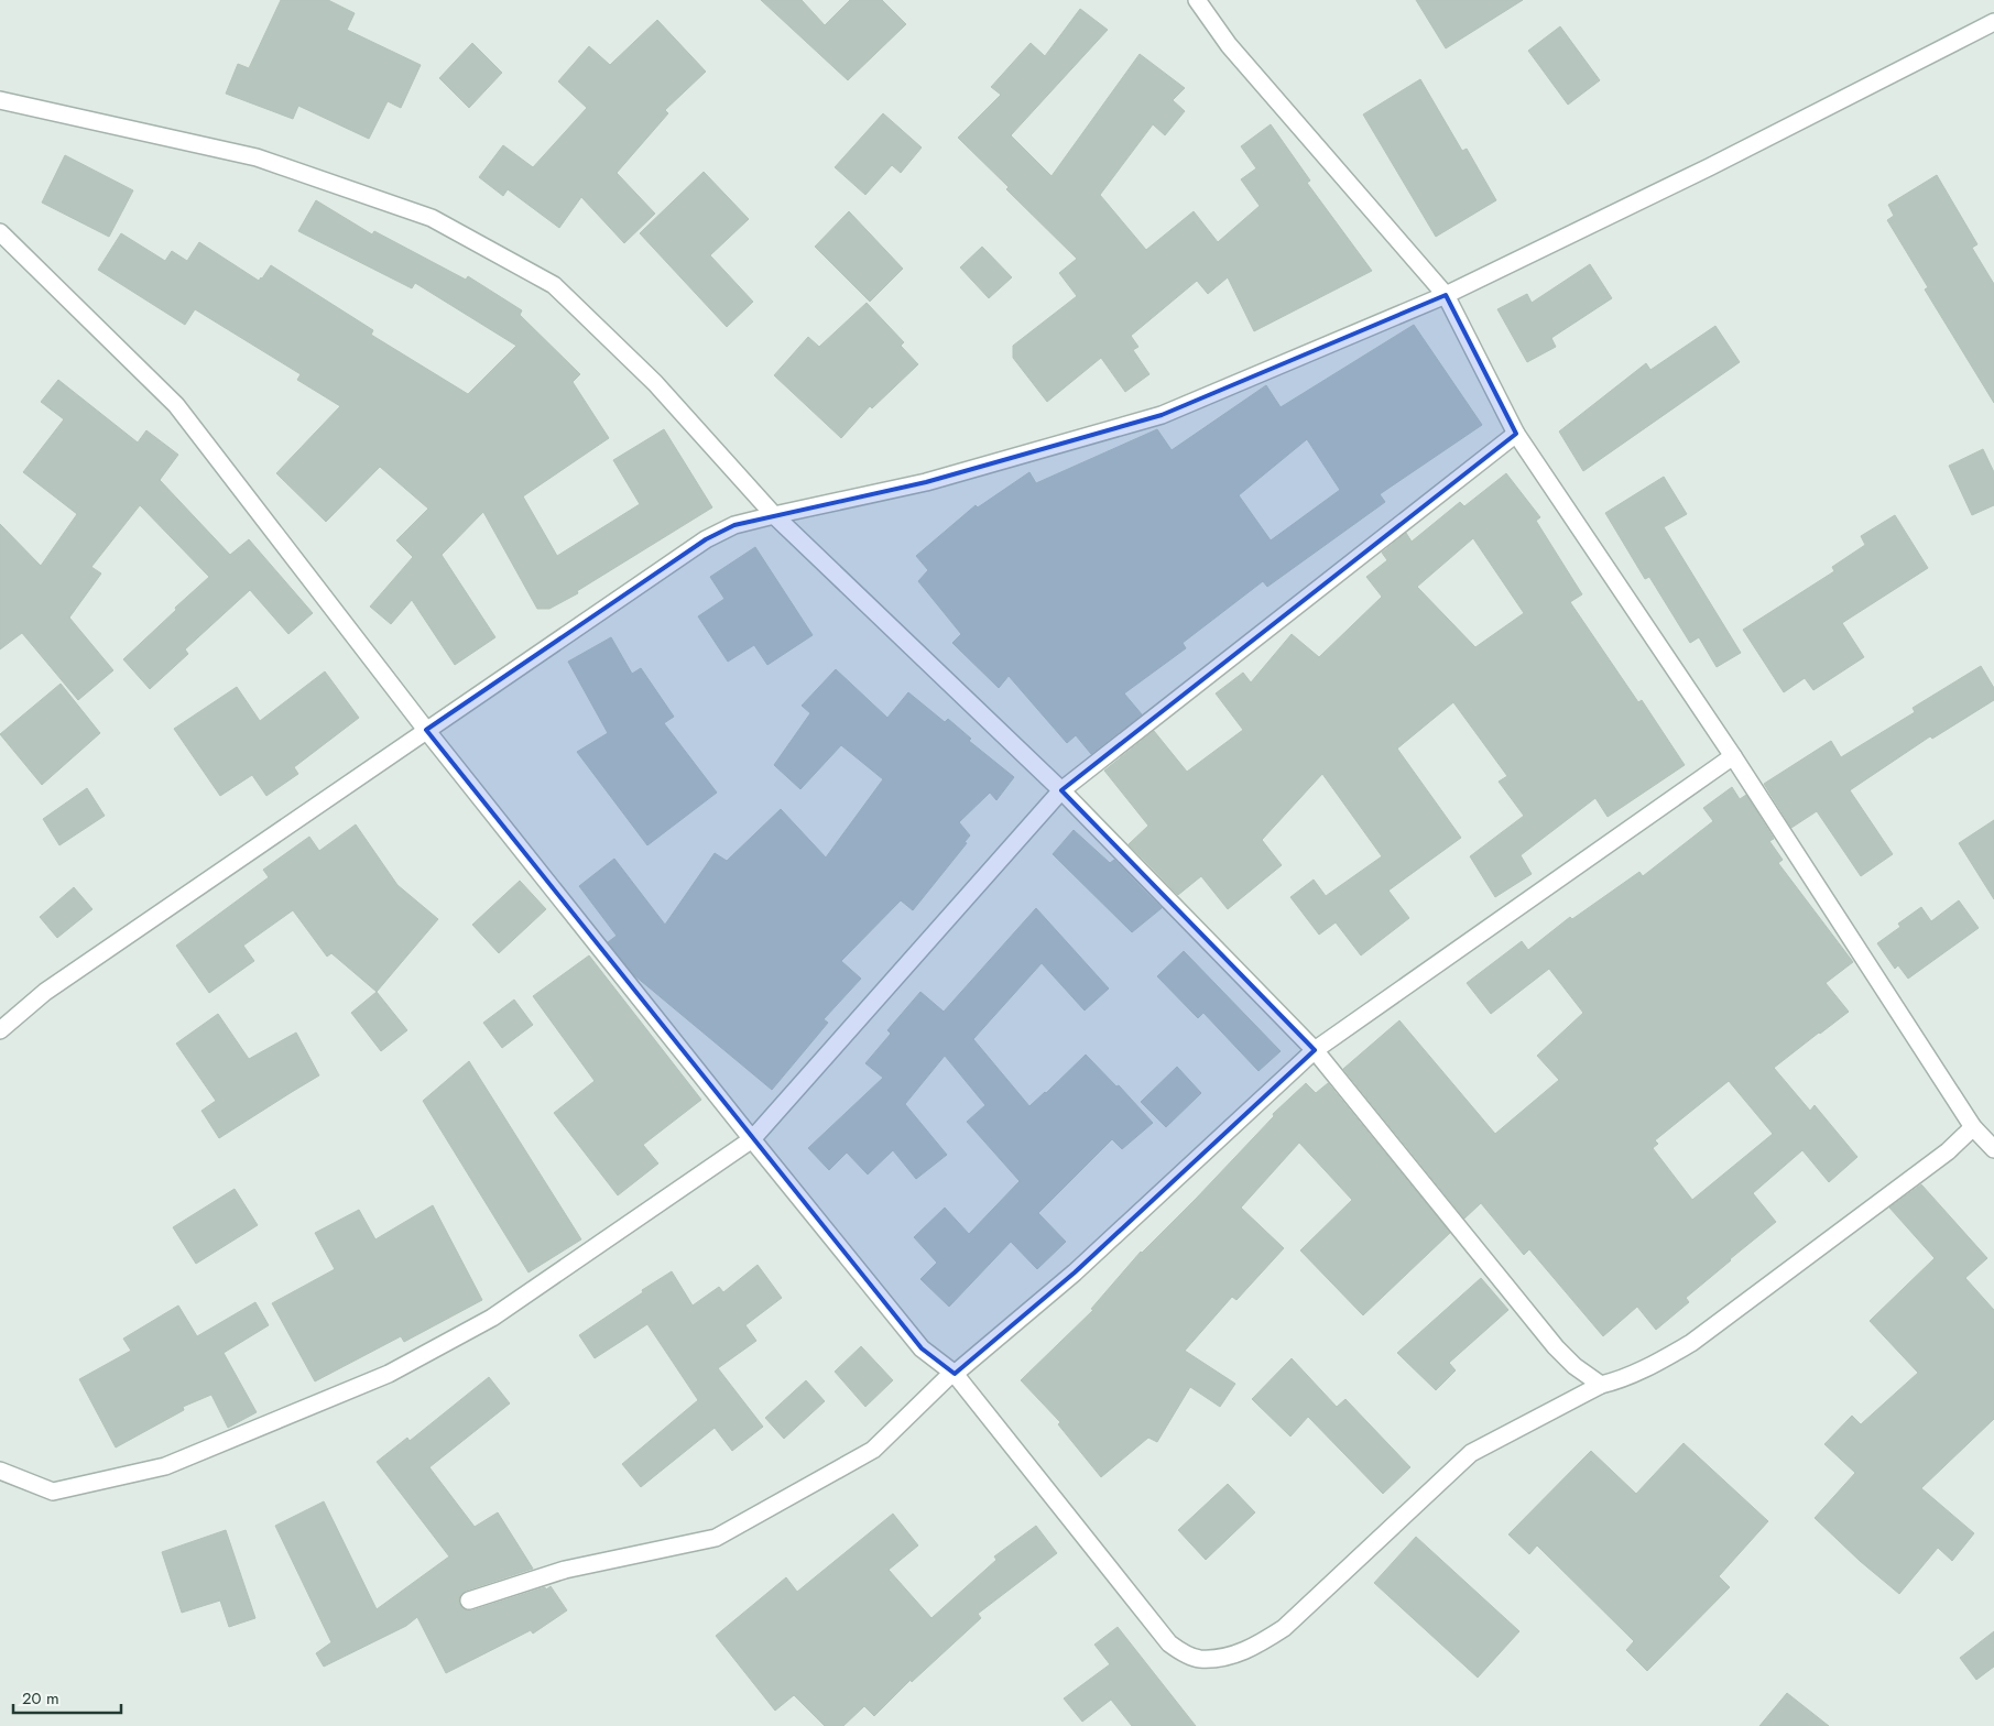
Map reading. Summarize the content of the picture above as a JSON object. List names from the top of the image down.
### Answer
{
  "scale_bar": "20 m"
}
